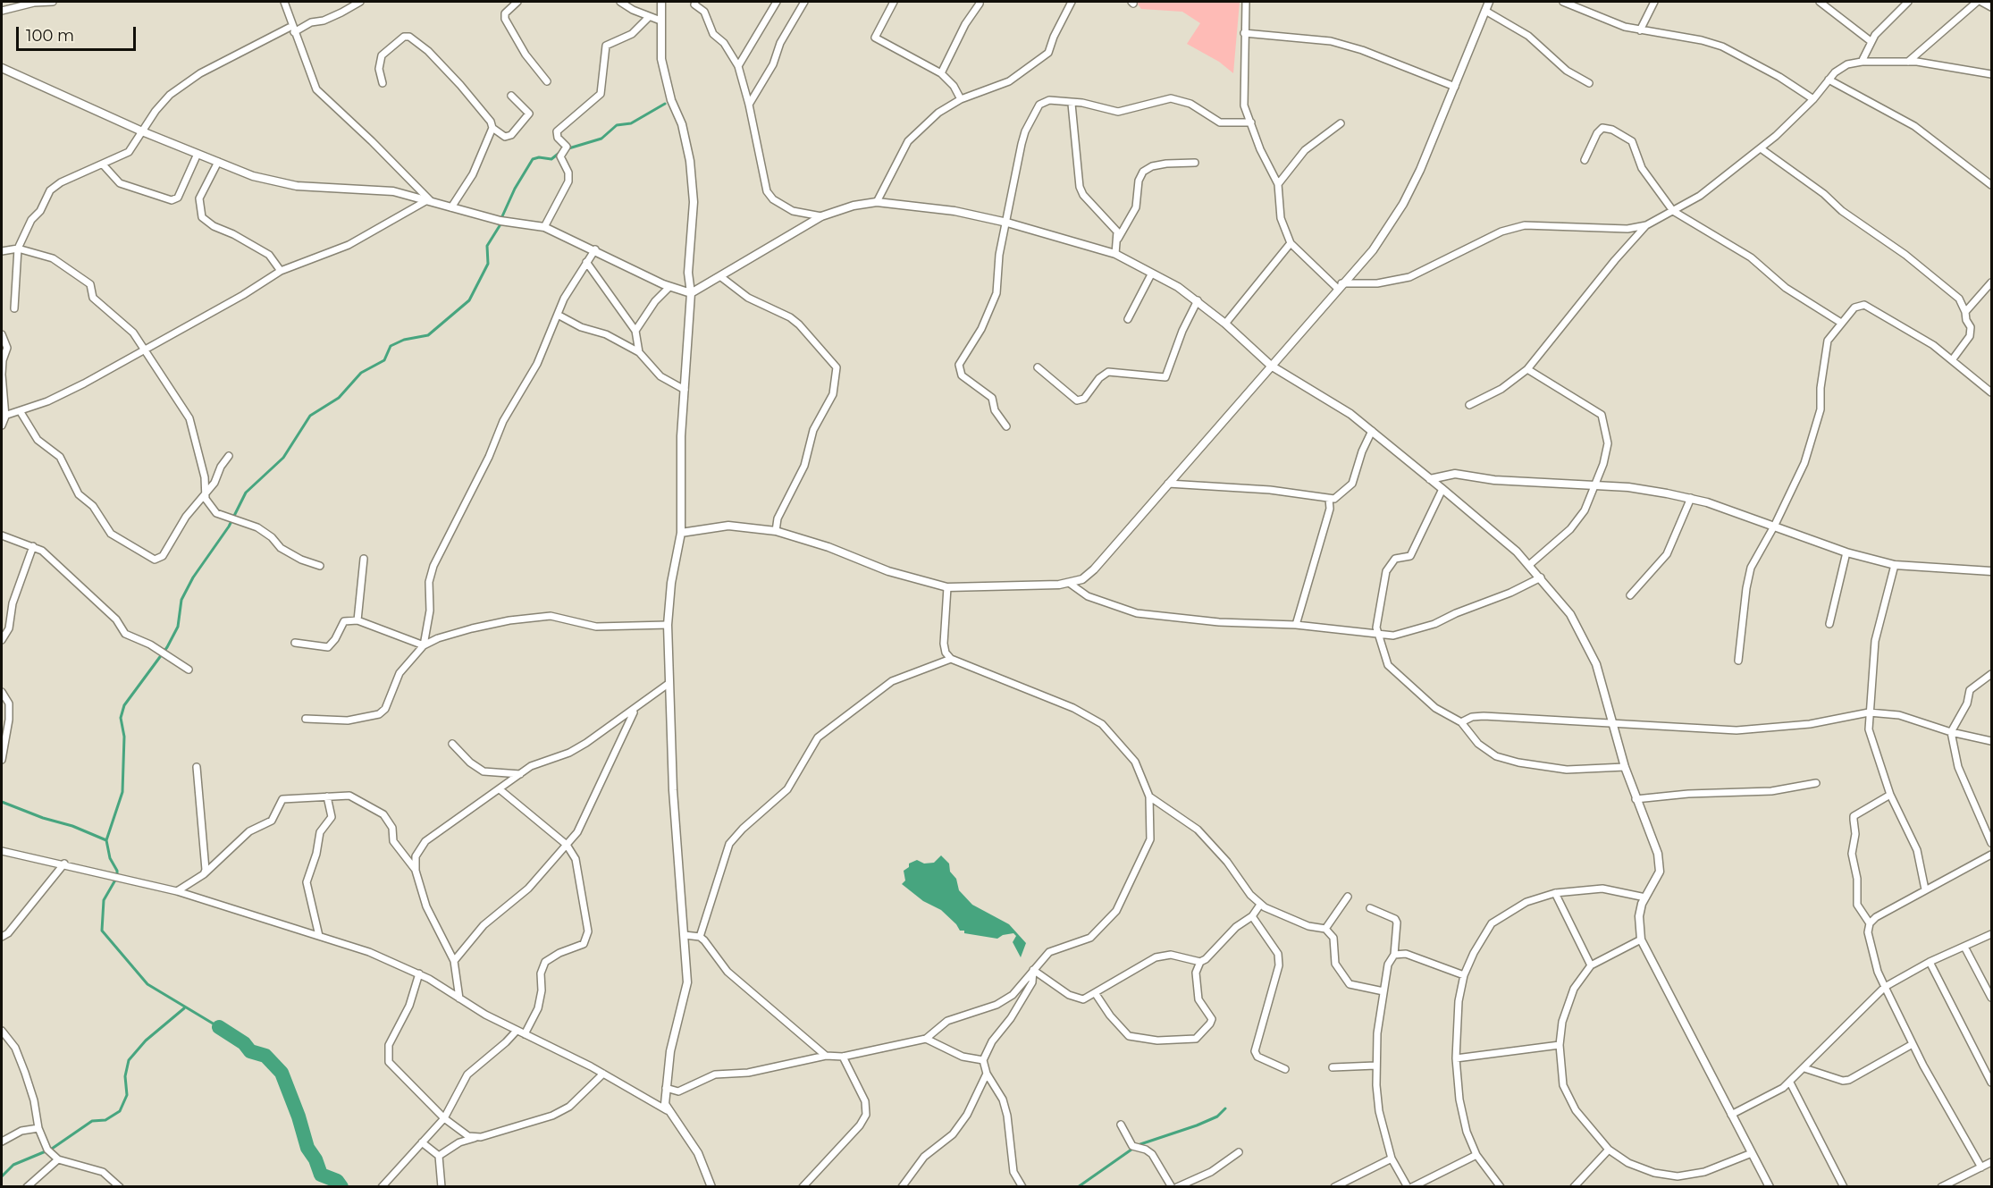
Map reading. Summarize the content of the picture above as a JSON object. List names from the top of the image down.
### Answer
{
  "scale_bar": "100 m"
}
